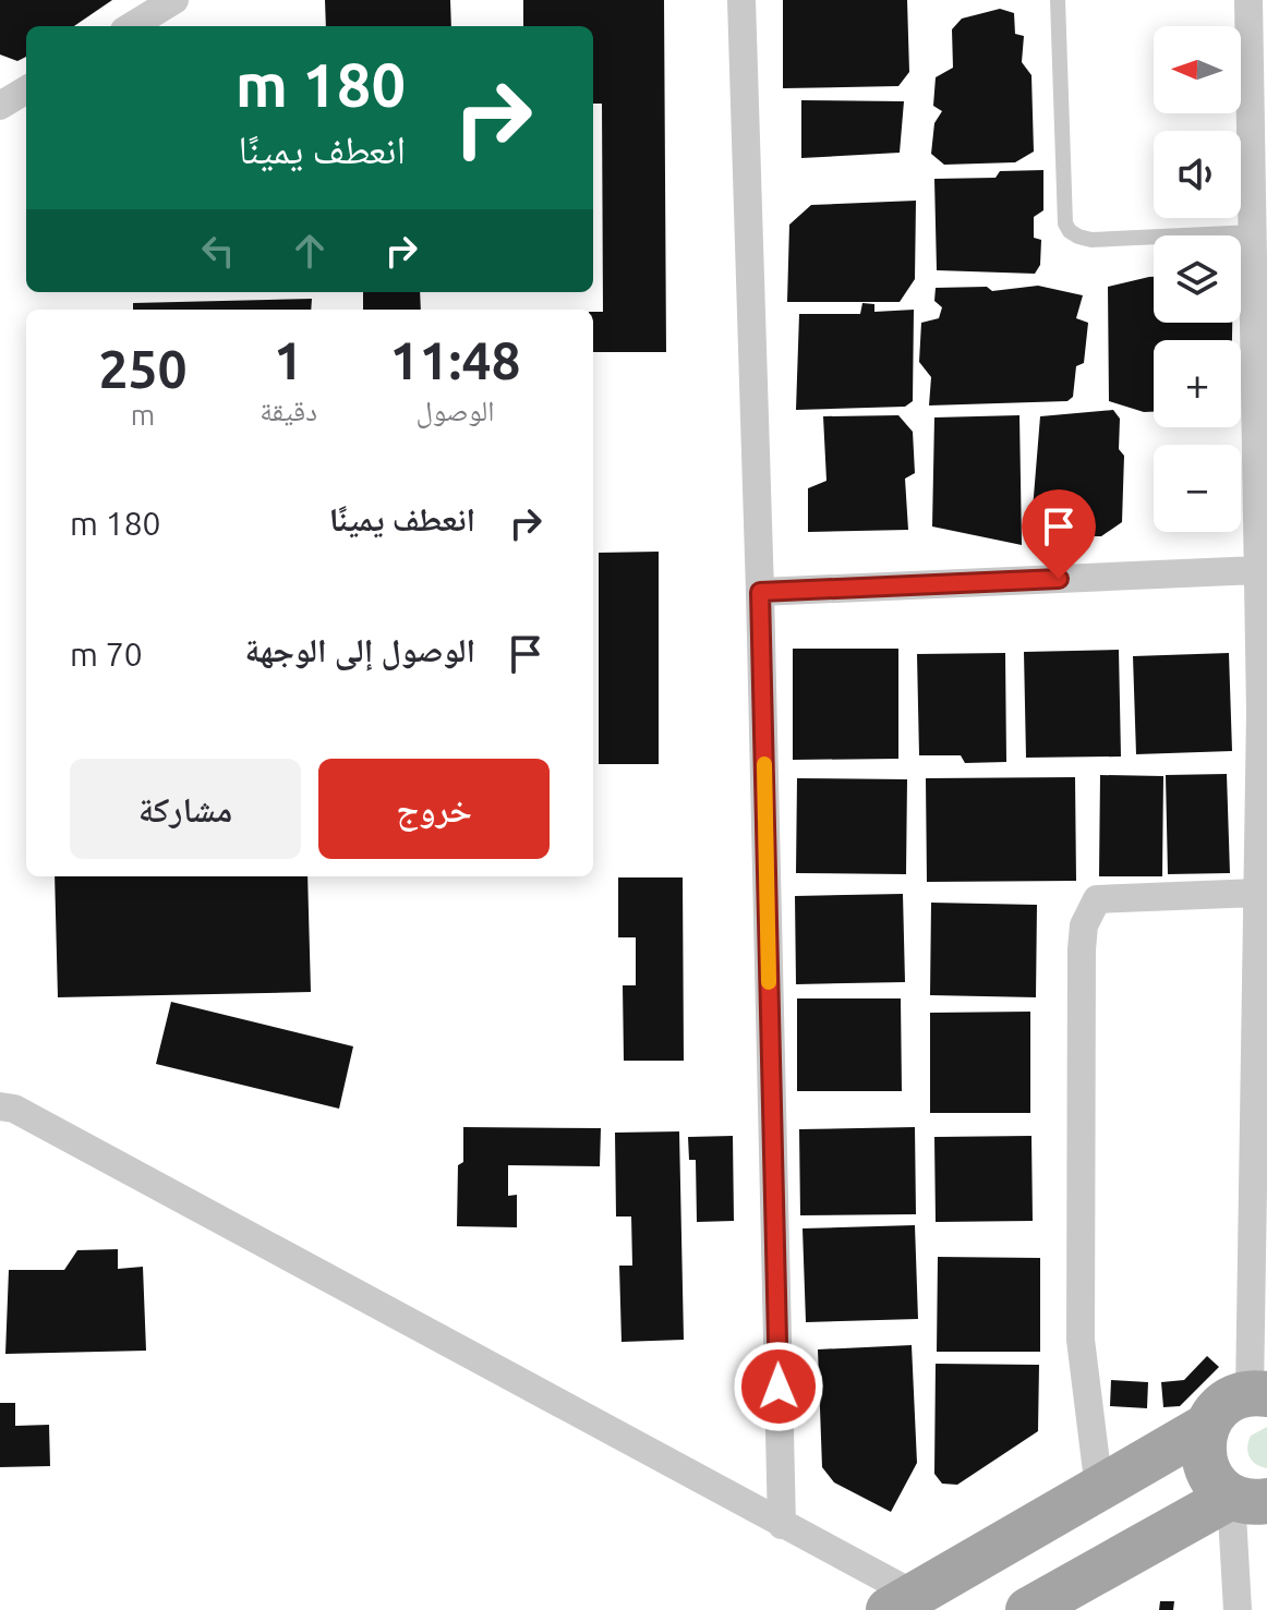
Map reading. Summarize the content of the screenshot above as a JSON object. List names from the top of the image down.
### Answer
{
  "north": "left",
  "page": {
    "map_buttons": ["+", "−"],
    "turn": ["180 m", "انعطف يمينًا"],
    "eta": [
      "11:48",
      "الوصول",
      "1",
      "دقيقة",
      "250",
      "m"
    ],
    "list": [
      {
        "name": "انعطف يمينًا",
        "value": "180 m"
      },
      {
        "name": "الوصول إلى الوجهة",
        "value": "70 m"
      }
    ],
    "buttons": ["خروج", "مشاركة"]
  }
}
